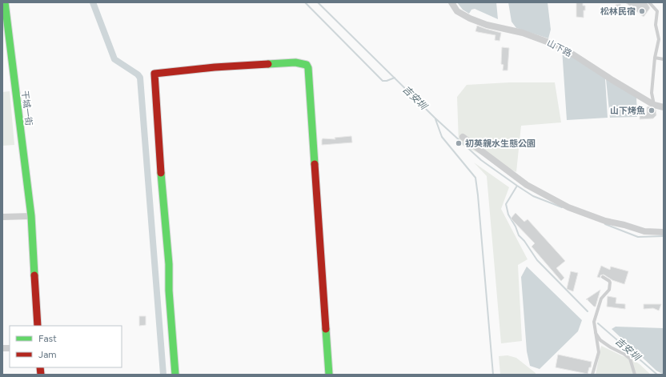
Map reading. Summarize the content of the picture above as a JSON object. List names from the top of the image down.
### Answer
{
  "streets": {
    "street": ["山下路", "干城一街"]
  },
  "water": ["吉安圳"],
  "places": ["松林民宿", "山下烤魚", "初英親水生態公園"],
  "legend": ["Fast", "Jam"]
}
